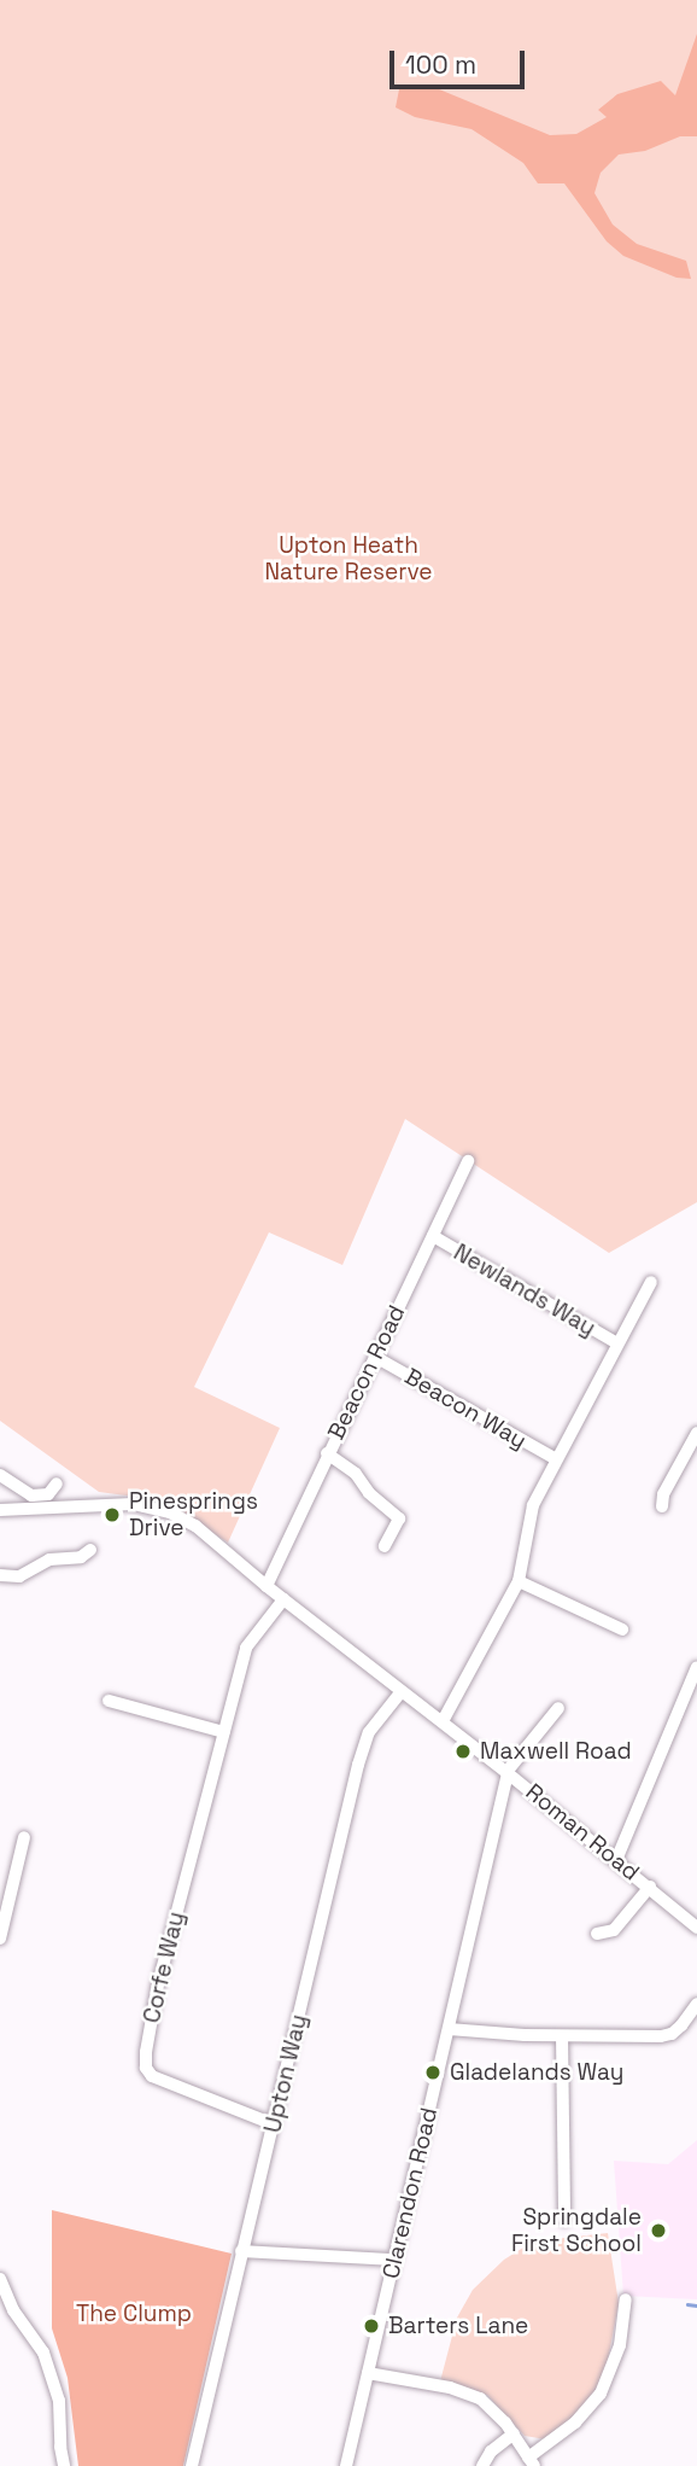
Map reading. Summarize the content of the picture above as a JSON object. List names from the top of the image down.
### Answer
{
  "streets": {
    "street": [
      "Newlands Way",
      "Beacon Road",
      "Beacon Way",
      "Roman Road",
      "Corfe Way",
      "Upton Way",
      "Clarendon Road"
    ]
  },
  "crossings": [
    ["Newlands Way", "Beacon Road"],
    ["Beacon Road", "Beacon Way"],
    ["Beacon Road", "Roman Road"],
    ["Roman Road", "Corfe Way"],
    ["Roman Road", "Upton Way"],
    ["Roman Road", "Clarendon Road"],
    ["Corfe Way", "Upton Way"]
  ],
  "parks": ["Upton Heath Nature Reserve", "The Clump"],
  "places": [
    "Pinesprings Drive",
    "Maxwell Road",
    "Gladelands Way",
    "Springdale First School",
    "Barters Lane"
  ],
  "scale_bar": "100 m"
}
